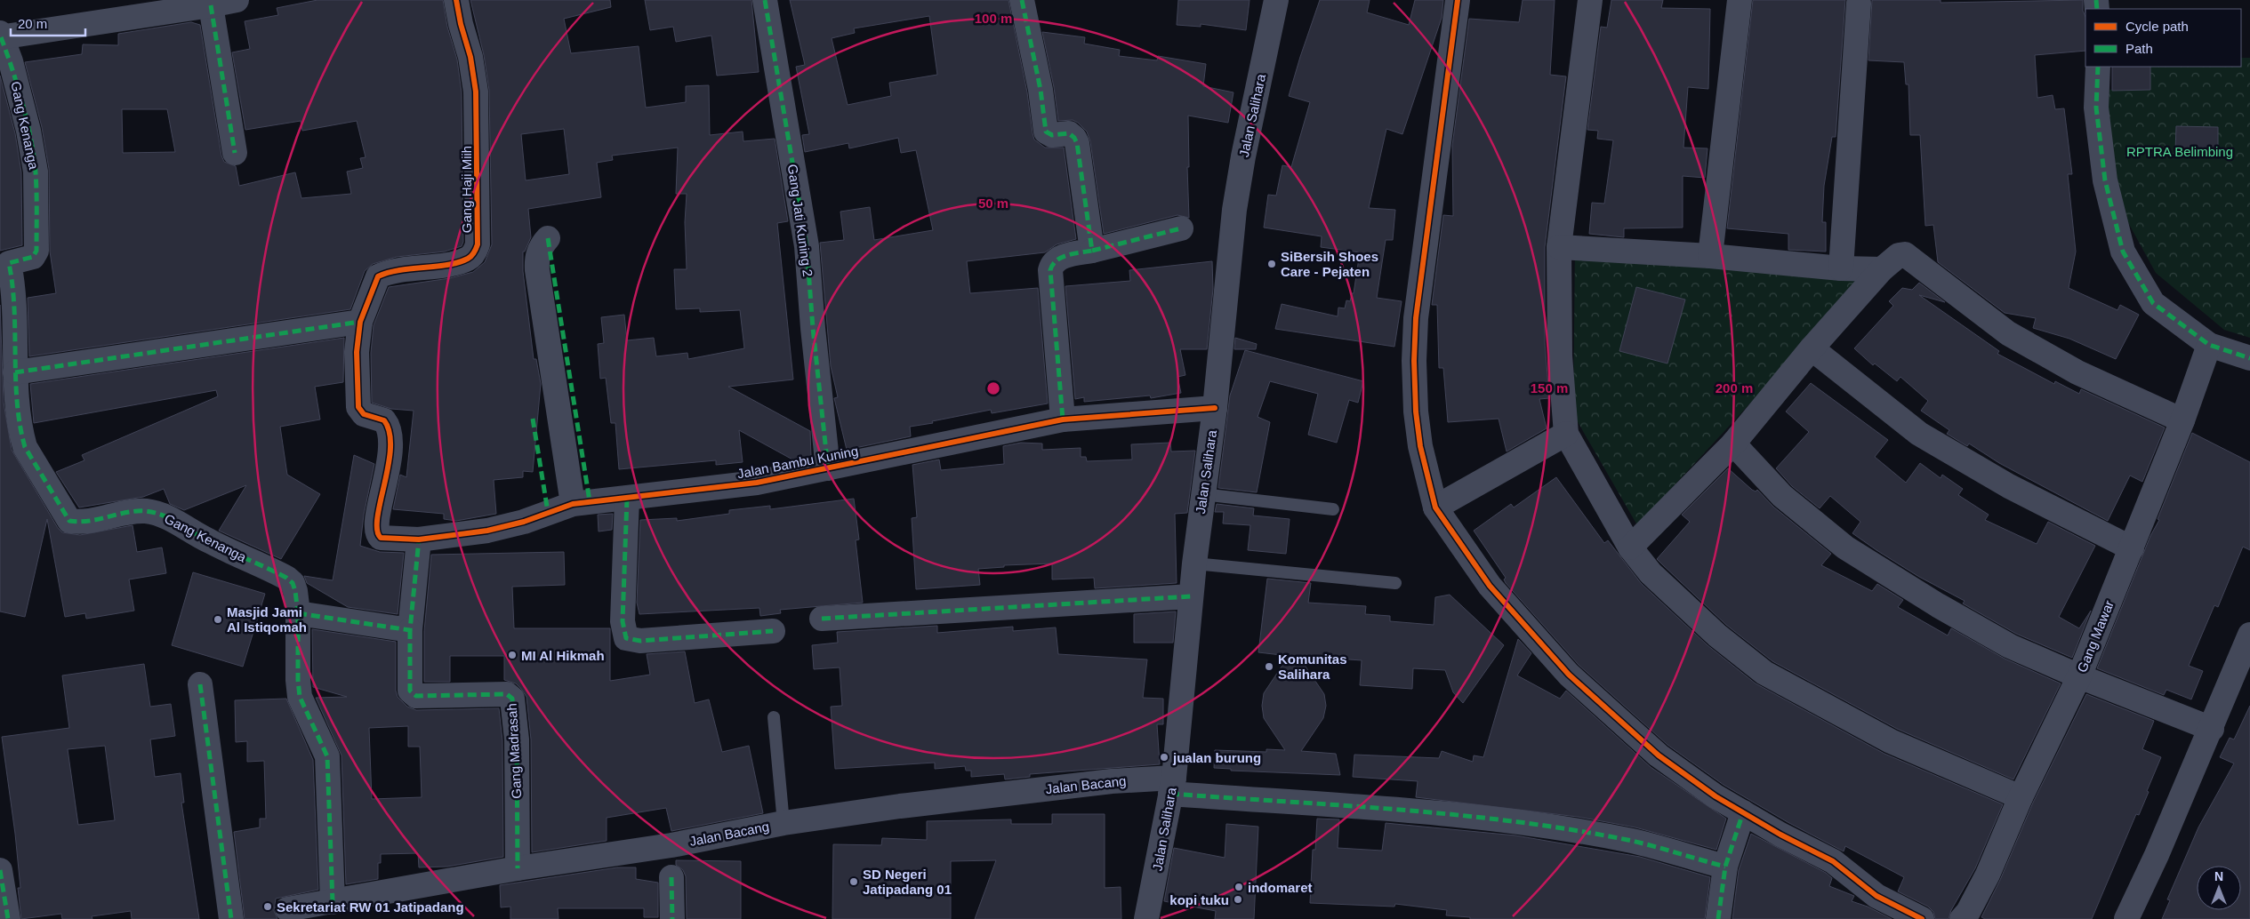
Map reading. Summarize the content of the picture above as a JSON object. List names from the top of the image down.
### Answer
{
  "streets": {
    "street": [
      "Jalan Salihara",
      "Gang Kenanga",
      "Gang Haji Miih",
      "Gang Jati Kuning 2",
      "Jalan Bambu Kuning",
      "Gang Mawar",
      "Gang Madrasah",
      "Jalan Bacang"
    ]
  },
  "crossings": [
    ["Jalan Salihara", "Jalan Bambu Kuning"],
    ["Jalan Salihara", "Jalan Bacang"],
    ["Gang Kenanga", "Jalan Bacang"],
    ["Gang Haji Miih", "Jalan Bambu Kuning"],
    ["Gang Jati Kuning 2", "Jalan Bambu Kuning"],
    ["Gang Madrasah", "Jalan Bacang"]
  ],
  "parks": ["RPTRA Belimbing"],
  "places": [
    "SiBersih Shoes Care - Pejaten",
    "Masjid Jami Al Istiqomah",
    "MI Al Hikmah",
    "Komunitas Salihara",
    "jualan burung",
    "SD Negeri Jatipadang 01",
    "indomaret",
    "kopi tuku",
    "Sekretariat RW 01 Jatipadang"
  ],
  "legend": ["Cycle path", "Path"],
  "scale_bar": "20 m",
  "north": "top",
  "rings": [
    "100 m",
    "50 m",
    "150 m",
    "200 m"
  ]
}
